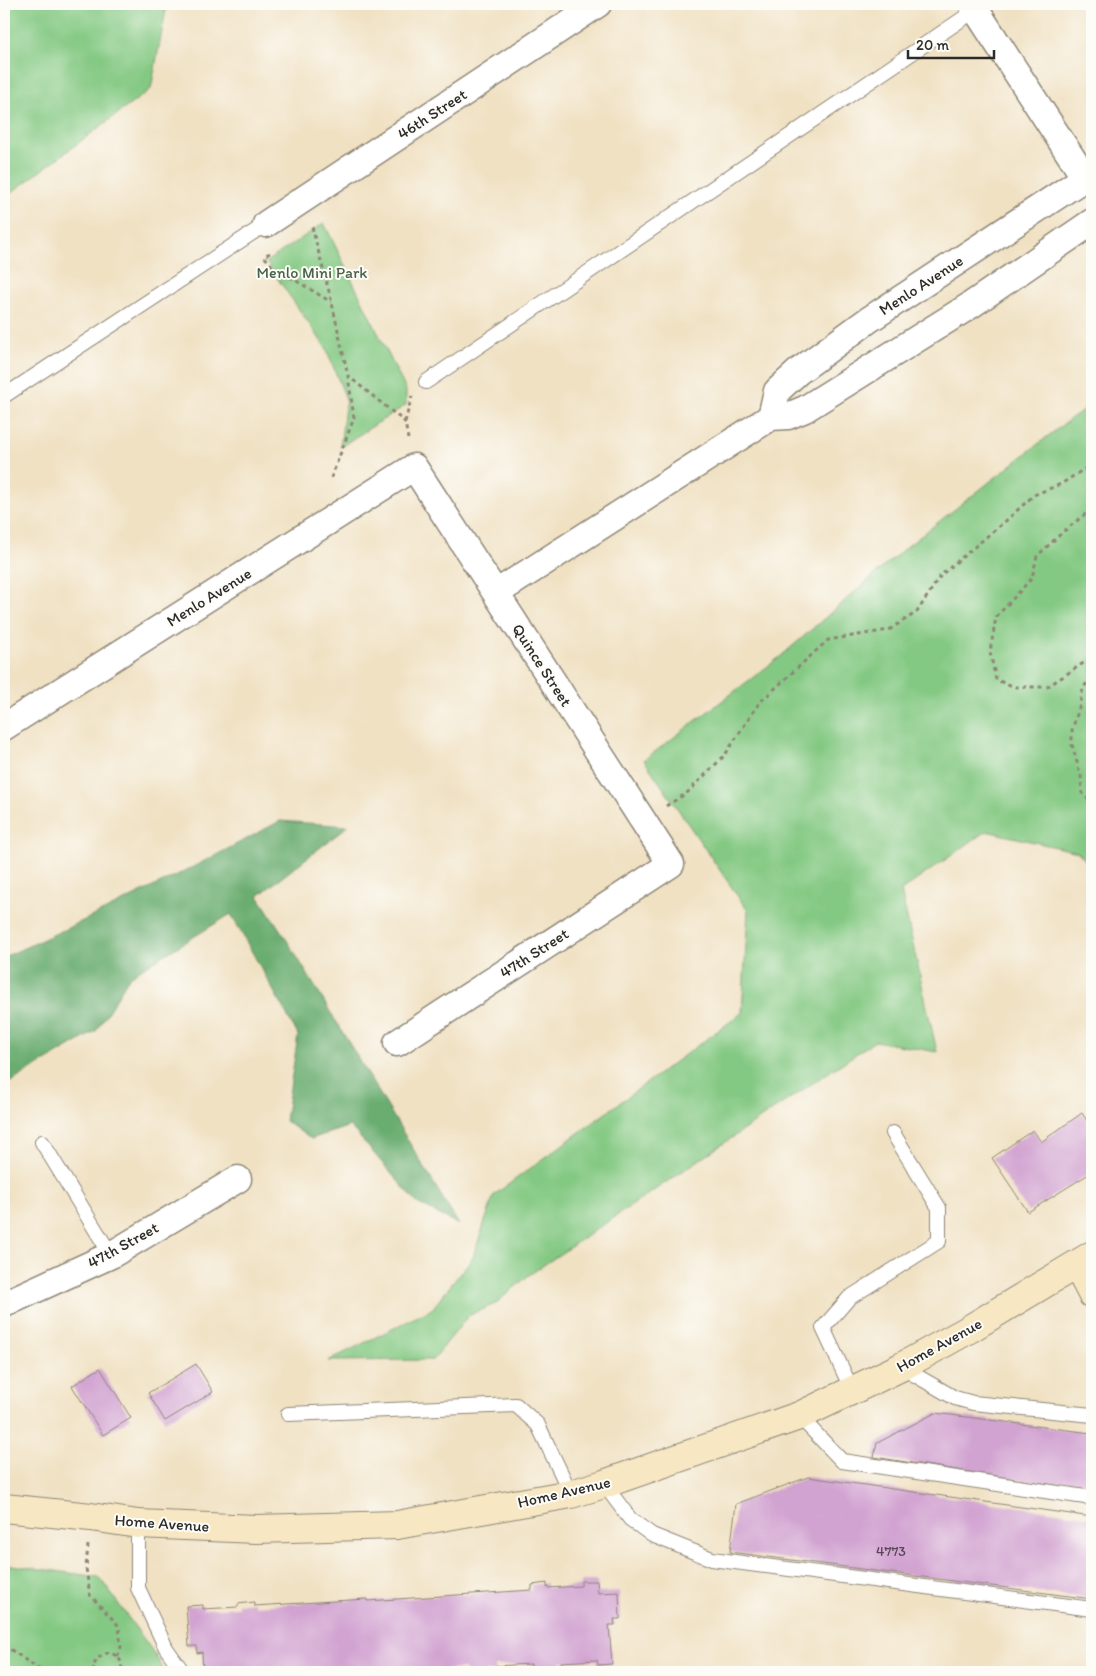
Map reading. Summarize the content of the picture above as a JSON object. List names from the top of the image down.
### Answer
{
  "streets": {
    "main road": ["Home Avenue"],
    "street": [
      "46th Street",
      "Menlo Avenue",
      "Quince Street",
      "47th Street"
    ]
  },
  "crossings": [
    ["Menlo Avenue", "Quince Street"],
    ["Quince Street", "47th Street"]
  ],
  "parks": ["Menlo Mini Park"],
  "house_numbers": ["4773"],
  "scale_bar": "20 m"
}
